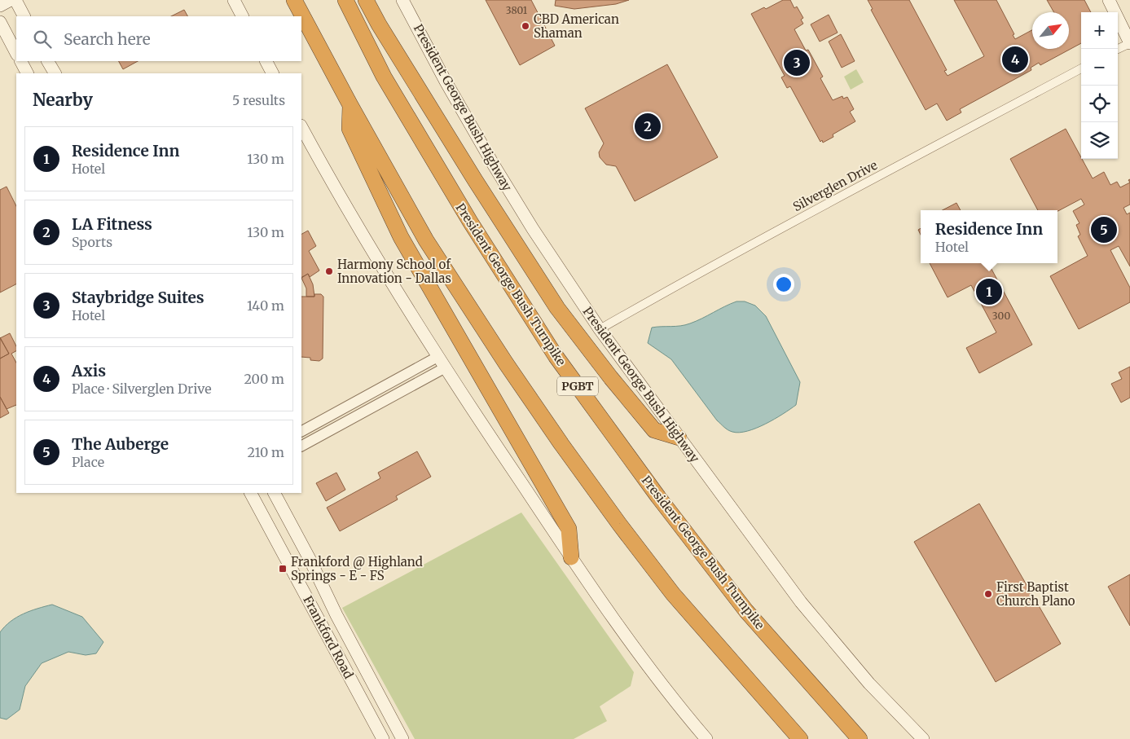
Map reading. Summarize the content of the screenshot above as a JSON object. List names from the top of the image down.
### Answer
{
  "streets": {
    "highway": ["President George Bush Turnpike", "PGBT"],
    "main road": ["President George Bush Highway", "Frankford Road"],
    "street": ["Silverglen Drive"]
  },
  "crossings": [
    ["President George Bush Highway", "Silverglen Drive"]
  ],
  "places": {
    "other": ["CBD American Shaman", "Harmony School of Innovation - Dallas", "First Baptist Church Plano"],
    "transit": ["Frankford @ Highland Springs - E - FS"]
  },
  "house_numbers": ["3801", "300"],
  "north": "top right",
  "page": {
    "map_buttons": ["+", "−"],
    "search": "Search here",
    "pins": [
      "4",
      "3",
      "2",
      "5",
      "1"
    ],
    "heading": ["Nearby", "5 results"],
    "list": [
      {
        "mark": "1",
        "name": "Residence Inn",
        "note": "Hotel",
        "value": "130 m"
      },
      {
        "mark": "2",
        "name": "LA Fitness",
        "note": "Sports",
        "value": "130 m"
      },
      {
        "mark": "3",
        "name": "Staybridge Suites",
        "note": "Hotel",
        "value": "140 m"
      },
      {
        "mark": "4",
        "name": "Axis",
        "note": "Place · Silverglen Drive",
        "value": "200 m"
      },
      {
        "mark": "5",
        "name": "The Auberge",
        "note": "Place",
        "value": "210 m"
      }
    ],
    "popup": ["Residence Inn", "Hotel"]
  }
}
